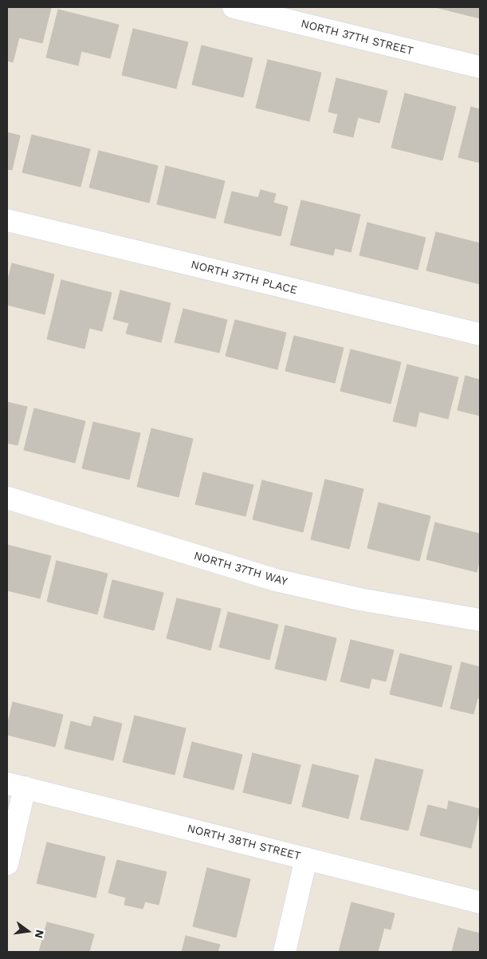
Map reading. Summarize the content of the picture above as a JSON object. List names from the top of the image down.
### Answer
{
  "streets": {
    "street": [
      "NORTH 37TH STREET",
      "NORTH 37TH PLACE",
      "NORTH 37TH WAY",
      "NORTH 38TH STREET"
    ]
  },
  "north": "right"
}
